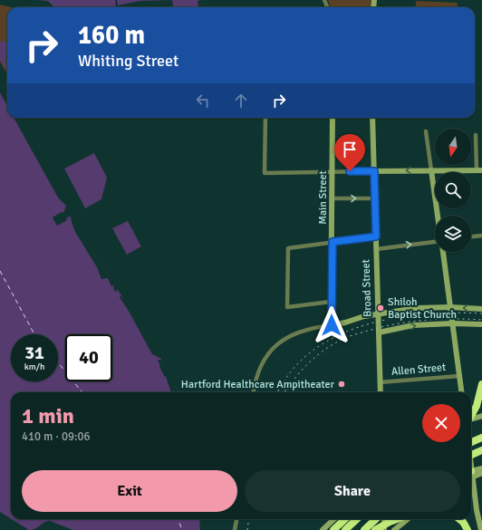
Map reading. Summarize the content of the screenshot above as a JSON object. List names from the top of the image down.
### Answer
{
  "streets": {
    "street": ["Main Street", "Broad Street", "Allen Street"]
  },
  "crossings": [
    ["Broad Street", "Allen Street"]
  ],
  "places": ["Shiloh Baptist Church", "Hartford Healthcare Ampitheater"],
  "north": "bottom",
  "page": {
    "turn": ["160 m", "Whiting Street"],
    "speed": "31 km/h",
    "limit": "40",
    "heading": ["1 min", "410 m · 09:06"],
    "buttons": ["Exit", "Share"]
  }
}
